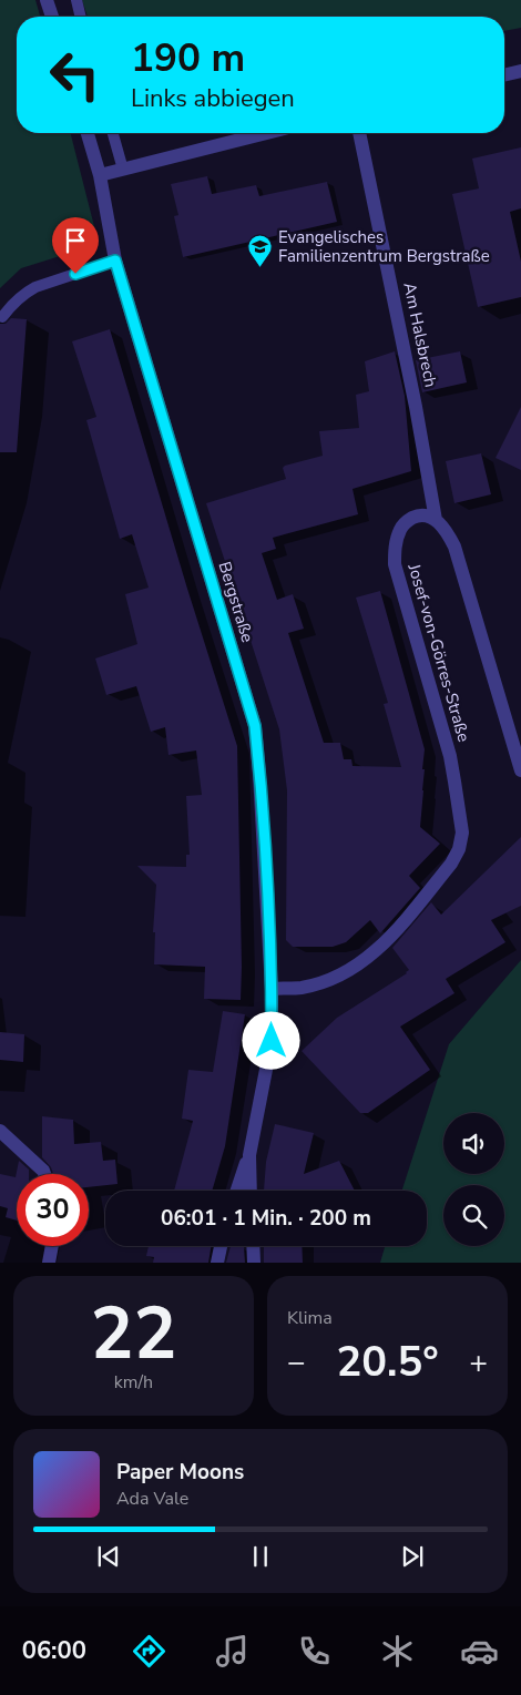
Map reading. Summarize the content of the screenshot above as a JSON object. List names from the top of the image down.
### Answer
{
  "streets": {
    "street": ["Am Halsbrech", "Bergstraße", "Josef-von-Görres-Straße"]
  },
  "crossings": [
    ["Am Halsbrech", "Josef-von-Görres-Straße"],
    ["Bergstraße", "Josef-von-Görres-Straße"]
  ],
  "places": {
    "school or university": ["Evangelisches Familienzentrum Bergstraße"]
  },
  "page": {
    "turn": ["190 m", "Links abbiegen"],
    "limit": "30",
    "trip": "06:01 · 1 Min. · 200 m",
    "tile": [
      ["22", "km/h"],
      "Klima"
    ],
    "heat": ["−", "20.5°", "+"],
    "song": ["Paper Moons", "Ada Vale"],
    "tabs": "06:00"
  }
}
